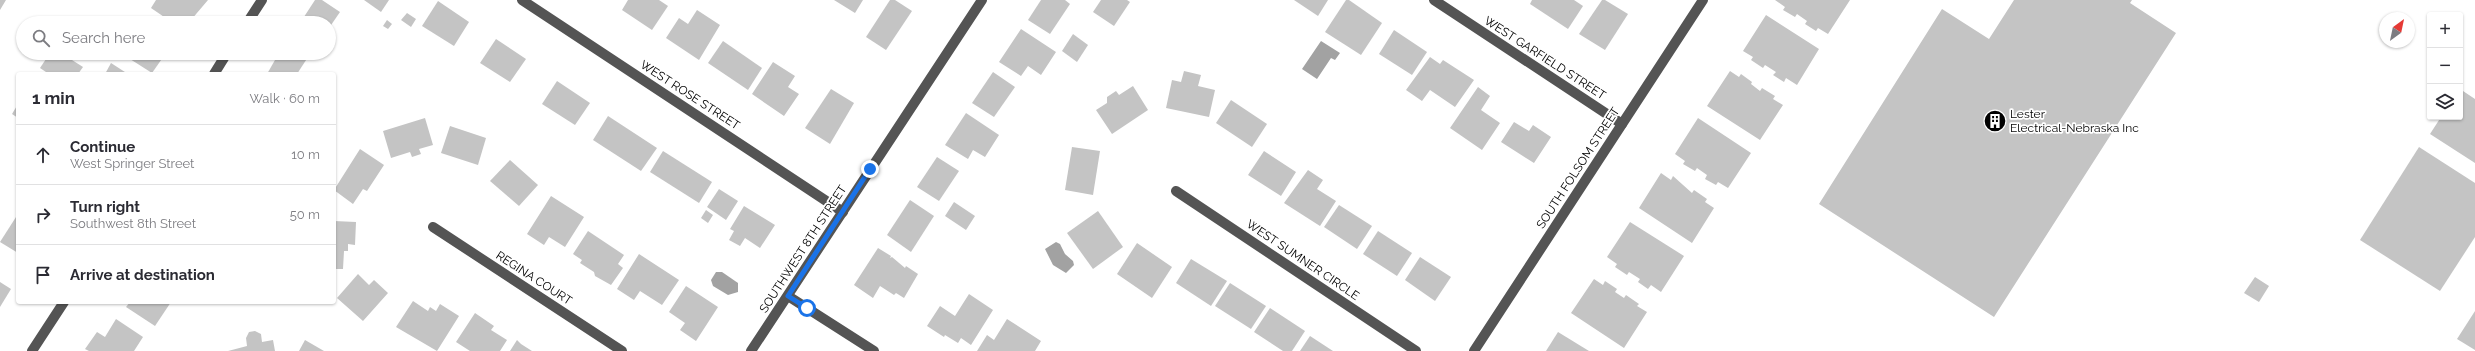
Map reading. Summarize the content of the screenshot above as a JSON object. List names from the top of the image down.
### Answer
{
  "streets": {
    "street": [
      "WEST GARFIELD STREET",
      "WEST ROSE STREET",
      "SOUTH FOLSOM STREET",
      "SOUTHWEST 8TH STREET",
      "WEST SUMNER CIRCLE",
      "REGINA COURT"
    ]
  },
  "crossings": [
    ["WEST GARFIELD STREET", "SOUTH FOLSOM STREET"],
    ["WEST ROSE STREET", "SOUTHWEST 8TH STREET"]
  ],
  "places": {
    "building": ["Lester Electrical-Nebraska Inc"]
  },
  "north": "top right",
  "page": {
    "map_buttons": ["+", "−"],
    "search": "Search here",
    "heading": ["1 min", "Walk · 60 m"],
    "list": [
      ["Continue", "West Springer Street", "10 m"],
      ["Turn right", "Southwest 8th Street", "50 m"],
      "Arrive at destination"
    ]
  }
}
